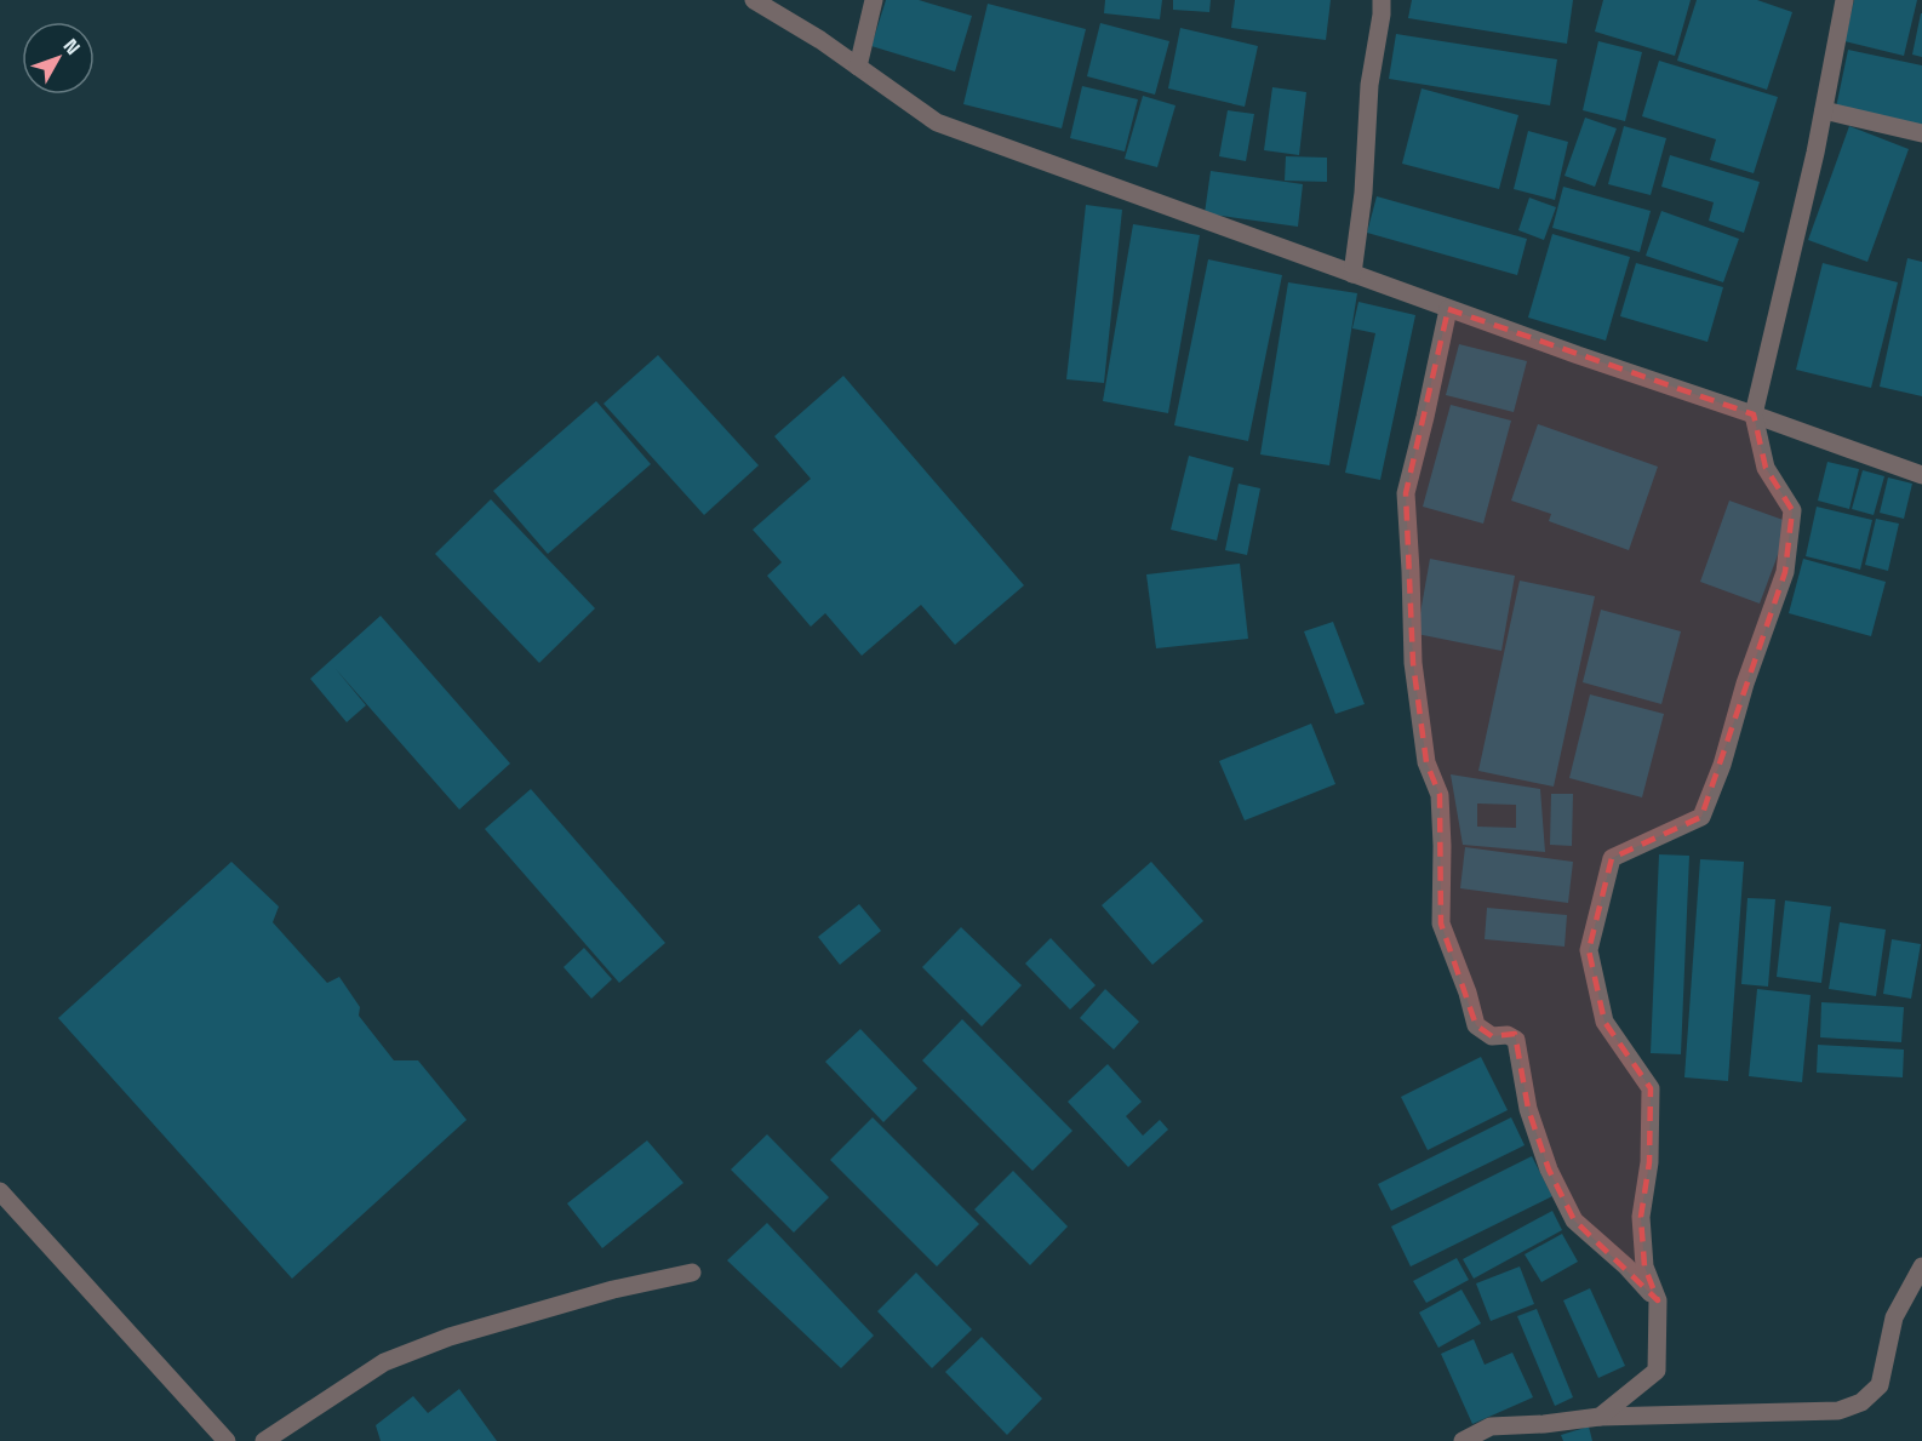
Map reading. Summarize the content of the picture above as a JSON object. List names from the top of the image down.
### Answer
{
  "north": "top right"
}
